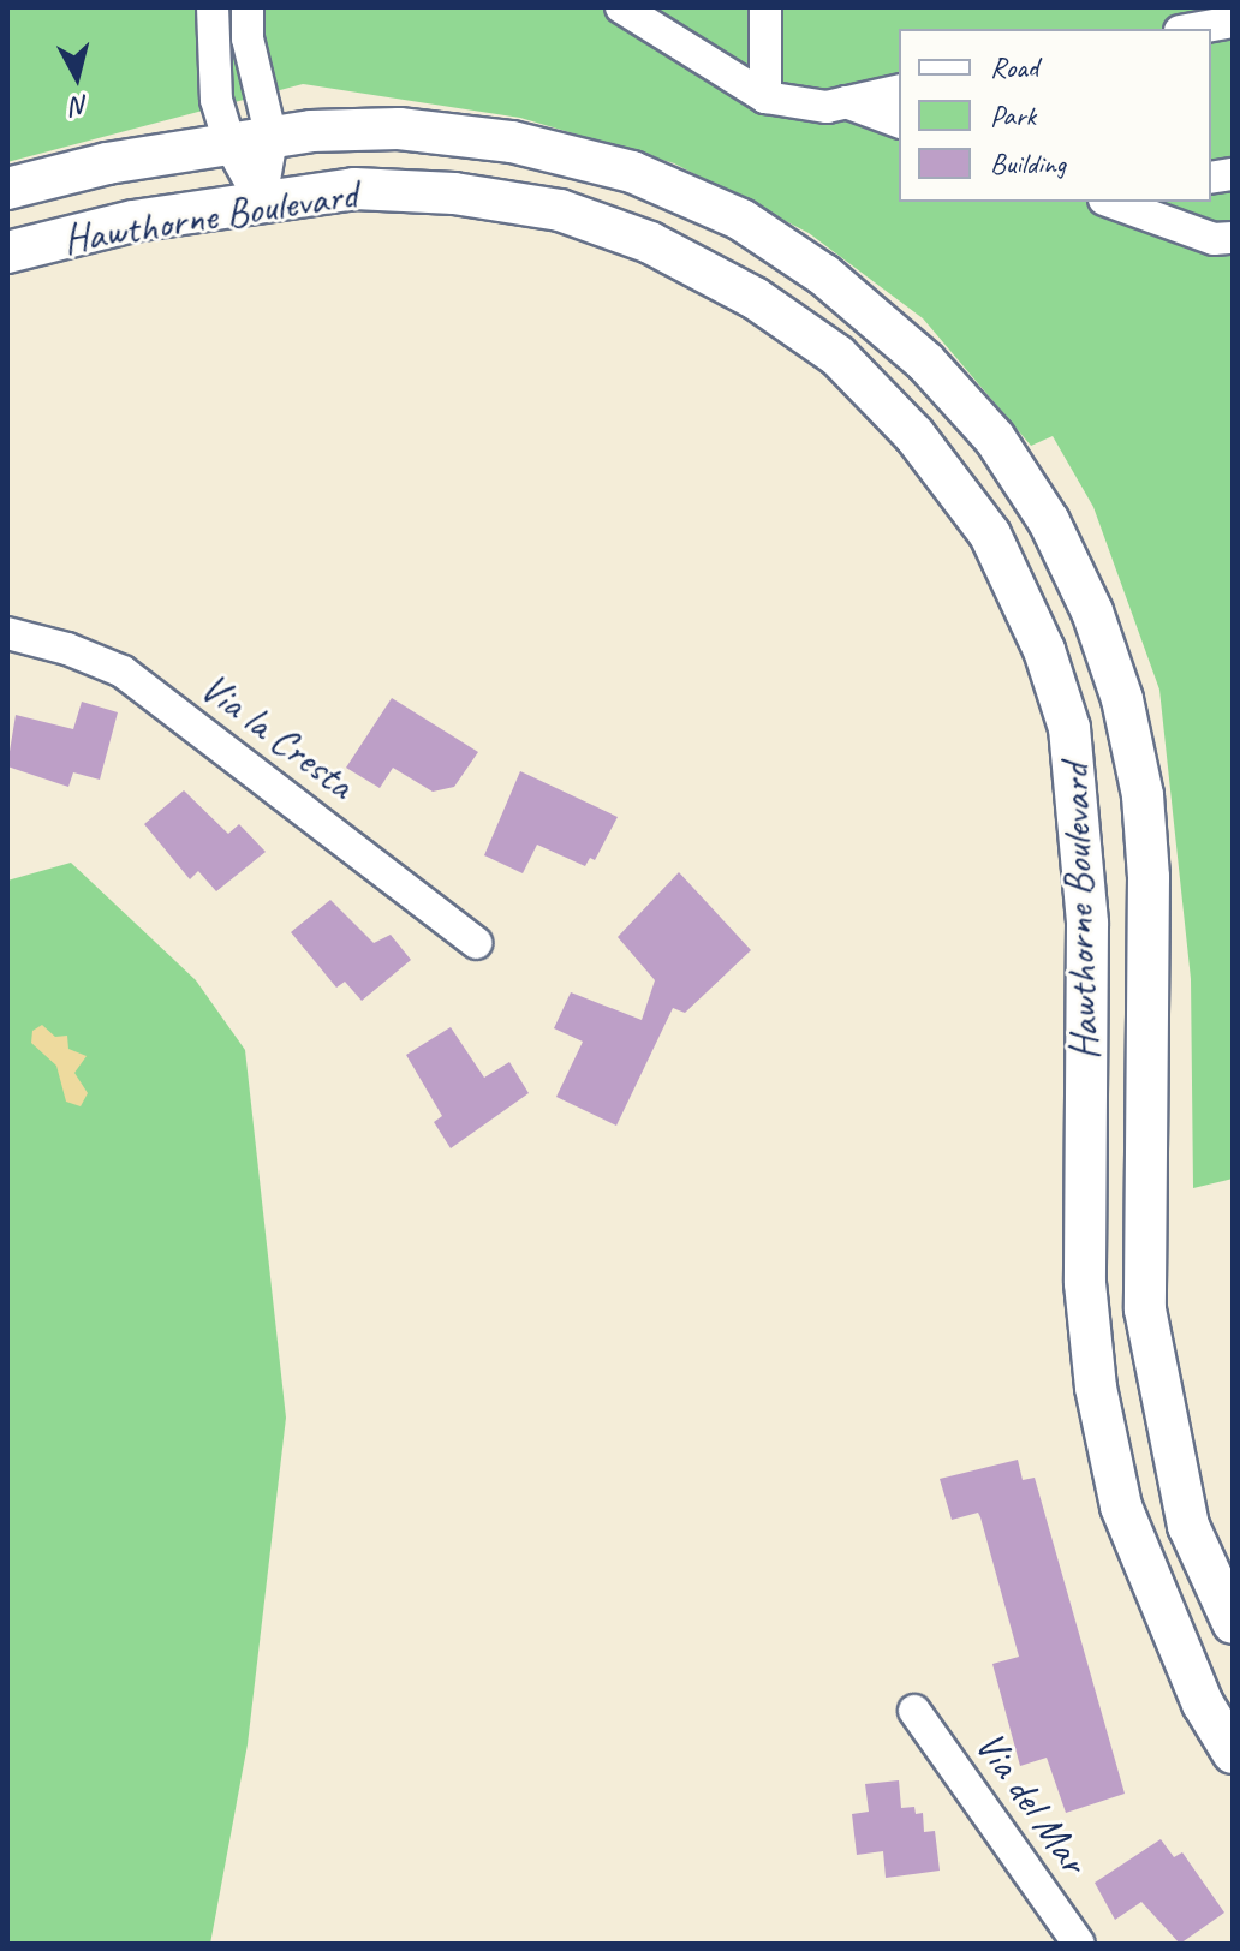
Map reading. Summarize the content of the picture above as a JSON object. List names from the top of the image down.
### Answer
{
  "streets": {
    "main road": ["Hawthorne Boulevard"],
    "street": ["Via la Cresta", "Via del Mar"]
  },
  "legend": ["Road", "Park", "Building"],
  "north": "bottom"
}
